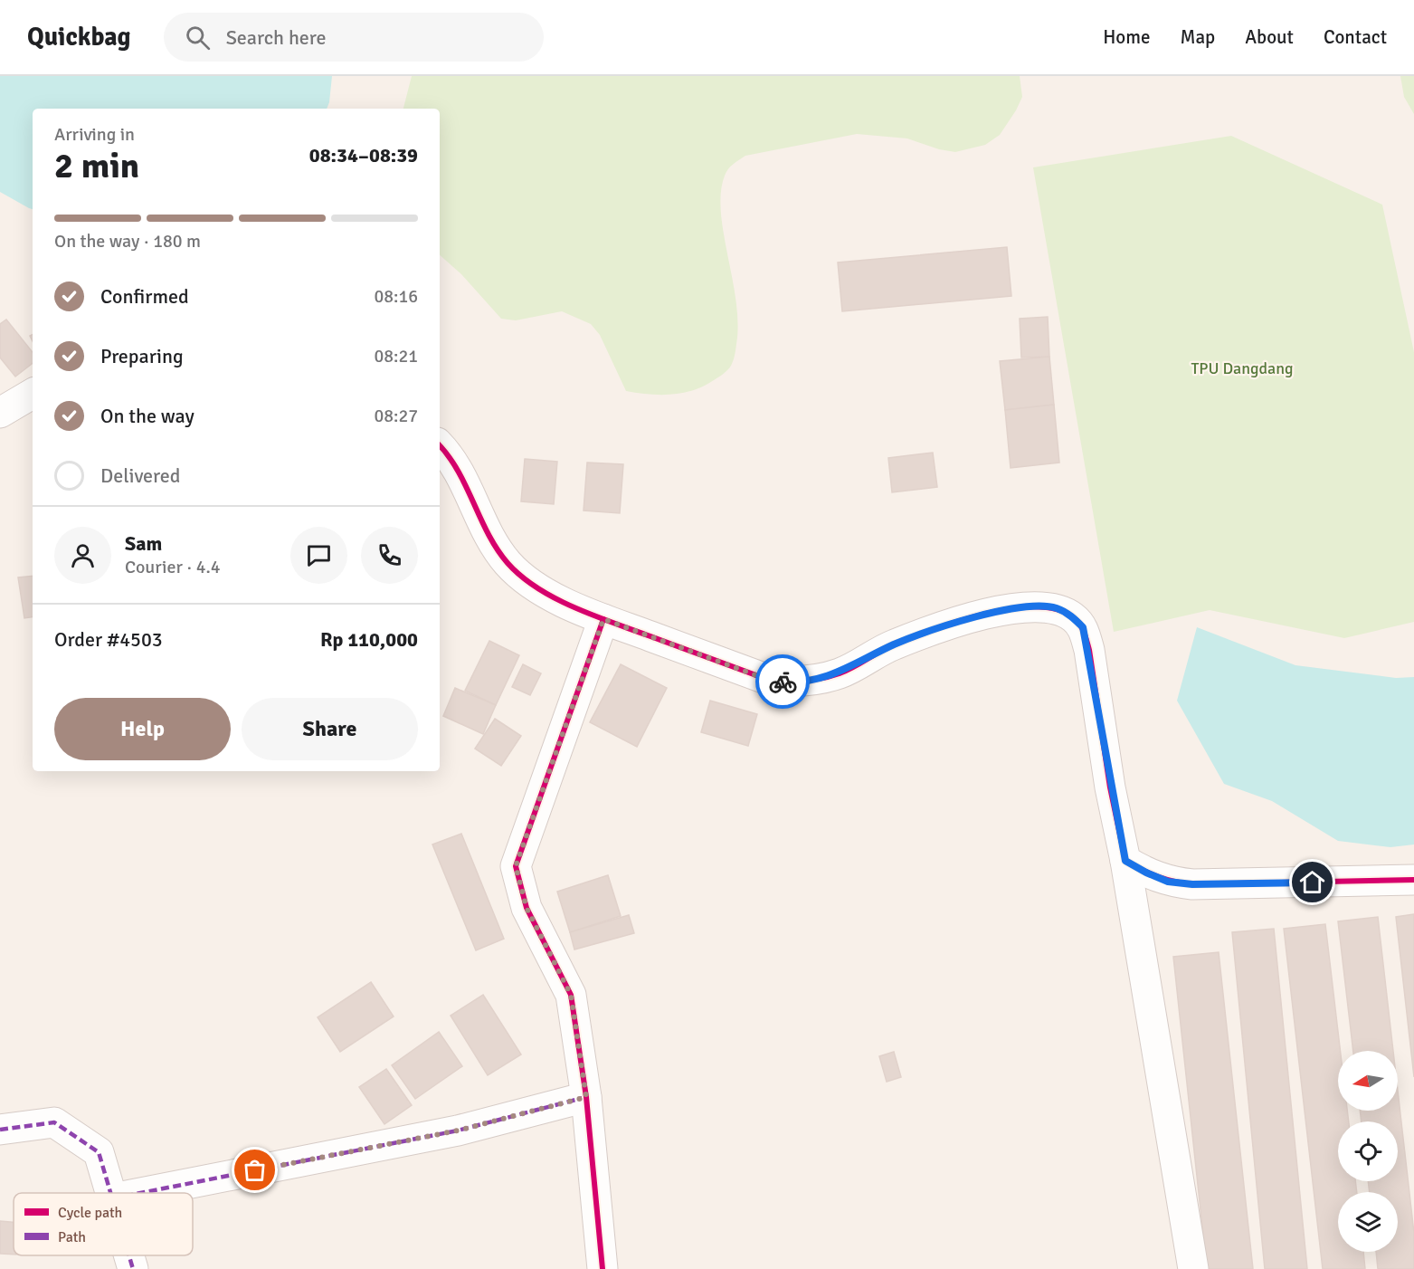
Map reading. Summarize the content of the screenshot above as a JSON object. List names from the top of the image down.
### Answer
{
  "parks": ["TPU Dangdang"],
  "legend": ["Cycle path", "Path"],
  "north": "left",
  "page": {
    "header": "Quickbag",
    "search": "Search here",
    "nav": [
      "Home",
      "Map",
      "About",
      "Contact"
    ],
    "heading": ["2 min", "Arriving in", "08:34–08:39"],
    "panel": [
      "Sam",
      "Courier · 4.4",
      "Order #4503",
      "Rp 110,000"
    ],
    "bar": "On the way · 180 m",
    "list": [
      ["Confirmed", "08:16"],
      ["Preparing", "08:21"],
      ["On the way", "08:27"],
      "Delivered"
    ],
    "buttons": ["Help", "Share"]
  }
}
